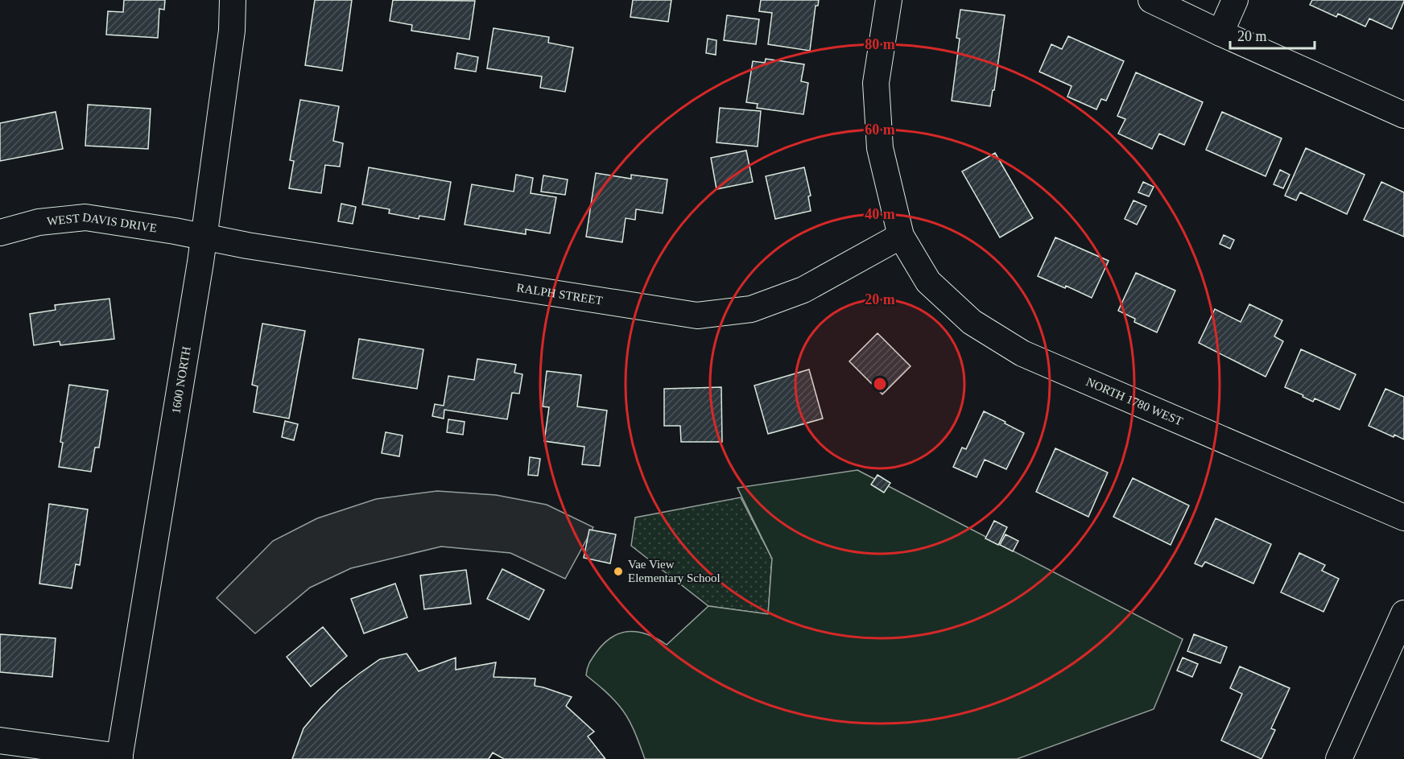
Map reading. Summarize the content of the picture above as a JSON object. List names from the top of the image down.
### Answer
{
  "streets": {
    "street": [
      "WEST DAVIS DRIVE",
      "RALPH STREET",
      "1600 NORTH",
      "NORTH 1780 WEST"
    ]
  },
  "crossings": [
    ["WEST DAVIS DRIVE", "RALPH STREET"],
    ["WEST DAVIS DRIVE", "1600 NORTH"],
    ["RALPH STREET", "1600 NORTH"],
    ["RALPH STREET", "NORTH 1780 WEST"]
  ],
  "places": ["Vae View Elementary School"],
  "scale_bar": "20 m",
  "rings": [
    "80 m",
    "60 m",
    "40 m",
    "20 m"
  ]
}
